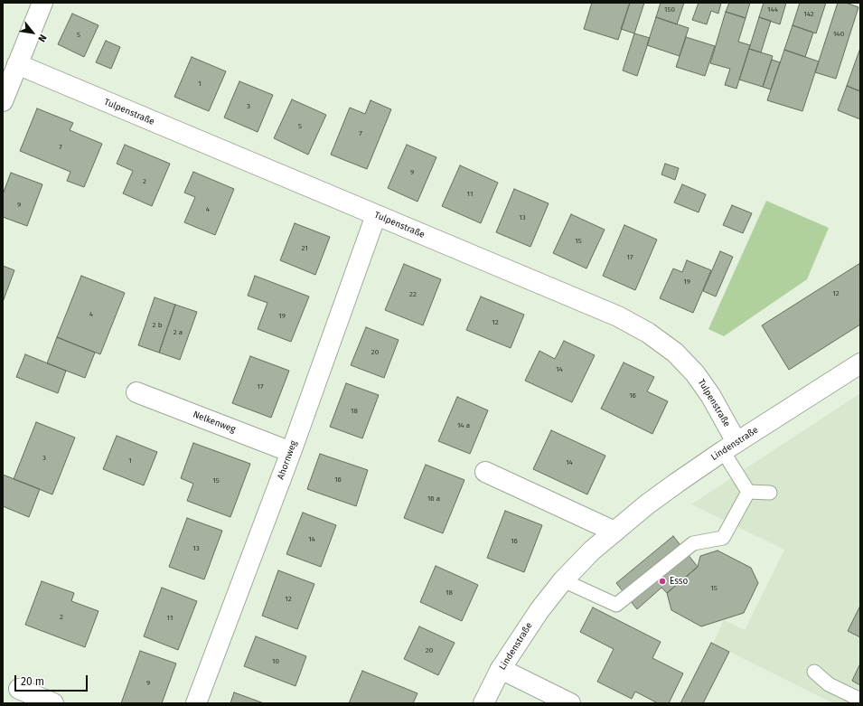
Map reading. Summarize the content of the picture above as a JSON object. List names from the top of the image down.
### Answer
{
  "streets": {
    "street": [
      "Tulpenstraße",
      "Nelkenweg",
      "Lindenstraße",
      "Ahornweg"
    ]
  },
  "crossings": [
    ["Tulpenstraße", "Lindenstraße"],
    ["Tulpenstraße", "Ahornweg"],
    ["Nelkenweg", "Ahornweg"]
  ],
  "places": ["Esso"],
  "house_numbers": [
    "150",
    "144",
    "142",
    "140",
    "5",
    "1",
    "3",
    "5",
    "7",
    "7",
    "9",
    "2",
    "11",
    "9",
    "4",
    "13",
    "15",
    "21",
    "17",
    "19",
    "12",
    "22",
    "4",
    "19",
    "12",
    "2 b",
    "2 a",
    "20",
    "14",
    "17",
    "16",
    "18",
    "14 a",
    "3",
    "1",
    "14",
    "16",
    "15",
    "16 a",
    "14",
    "16",
    "13",
    "15",
    "18",
    "12",
    "2",
    "11",
    "20",
    "10",
    "9"
  ],
  "scale_bar": "20 m",
  "north": "bottom right"
}
